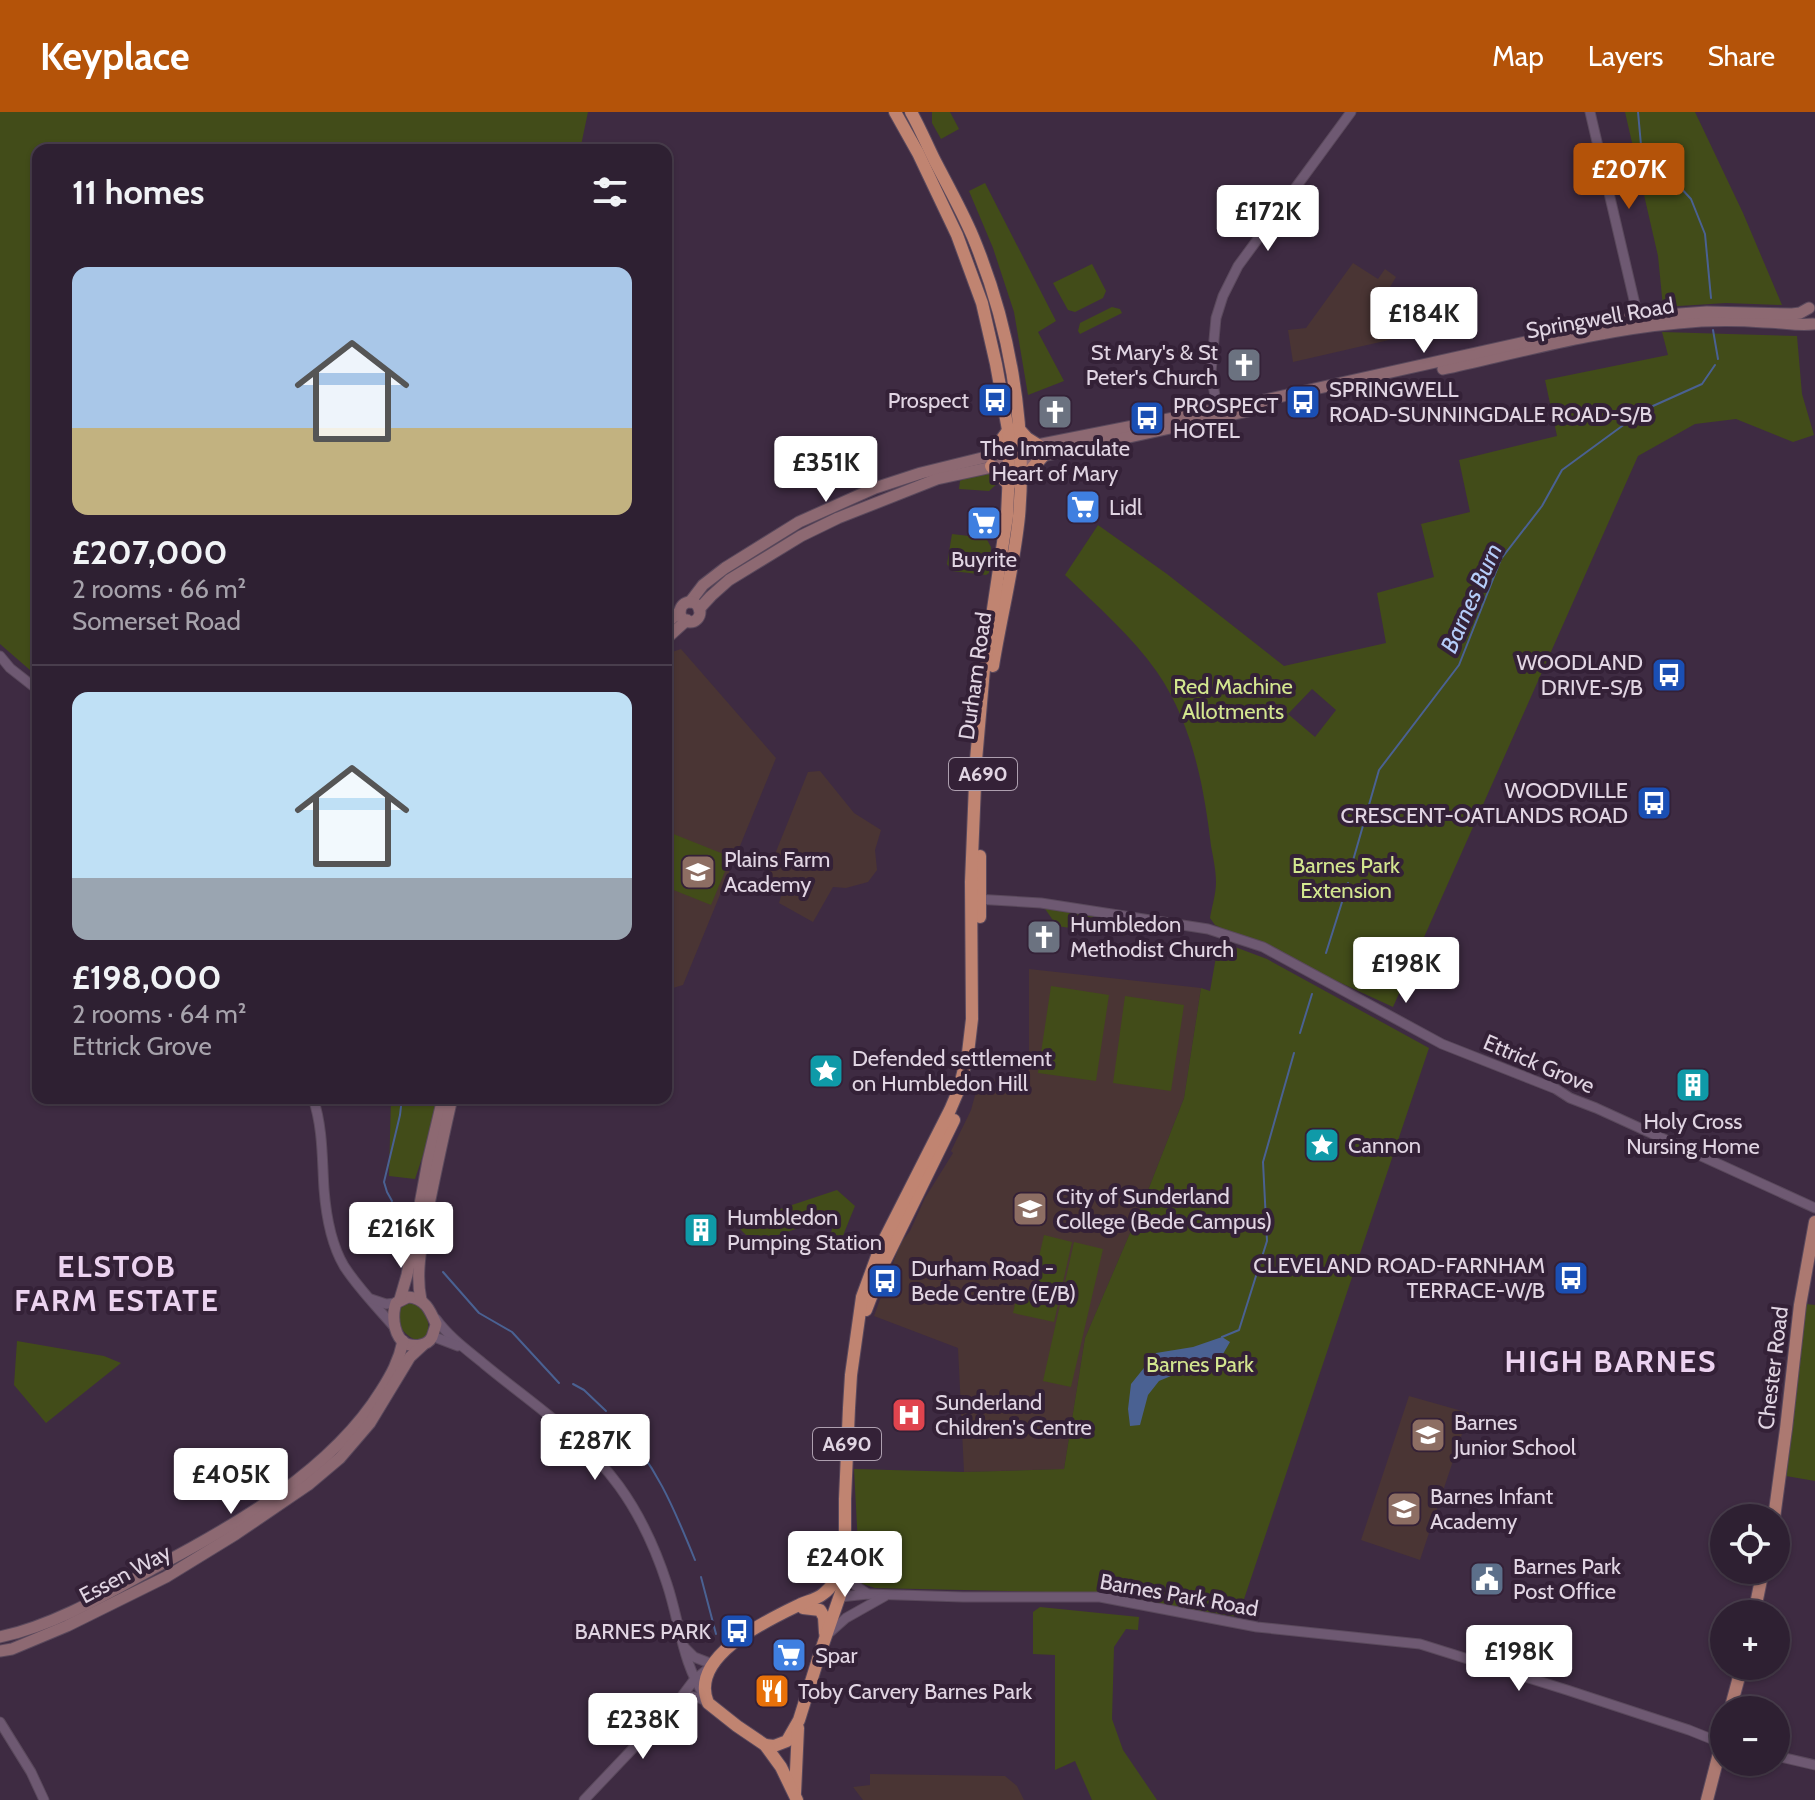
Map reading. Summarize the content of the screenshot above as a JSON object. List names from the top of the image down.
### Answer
{
  "streets": {
    "highway": ["Durham Road", "A690"],
    "main road": ["Springwell Road", "Chester Road", "Essen Way"],
    "street": ["Ettrick Grove", "Barnes Park Road"]
  },
  "crossings": [
    ["Springwell Road", "Durham Road"],
    ["Durham Road", "A690"],
    ["Durham Road", "Ettrick Grove"],
    ["Durham Road", "Barnes Park Road"],
    ["A690", "Barnes Park Road"]
  ],
  "districts": ["ELSTOB FARM ESTATE", "HIGH BARNES"],
  "water": ["Barnes Burn"],
  "parks": ["Red Machine Allotments", "Barnes Park Extension", "Barnes Park"],
  "places": {
    "church": ["St Mary's & St Peter's Church", "The Immaculate Heart of Mary", "Humbledon Methodist Church"],
    "bus stop": [
      "Prospect",
      "SPRINGWELL ROAD-SUNNINGDALE ROAD-S/B",
      "PROSPECT HOTEL",
      "WOODLAND DRIVE-S/B",
      "WOODVILLE CRESCENT-OATLANDS ROAD",
      "CLEVELAND ROAD-FARNHAM TERRACE-W/B",
      "Durham Road - Bede Centre (E/B)",
      "BARNES PARK"
    ],
    "supermarket": ["Lidl", "Buyrite", "Spar"],
    "school or university": [
      "Plains Farm Academy",
      "City of Sunderland College (Bede Campus)",
      "Barnes Junior School",
      "Barnes Infant Academy"
    ],
    "place": ["Defended settlement on Humbledon Hill", "Cannon"],
    "building": ["Holy Cross Nursing Home", "Humbledon Pumping Station"],
    "hospital": ["Sunderland Children's Centre"],
    "public building": ["Barnes Park Post Office"],
    "restaurant": ["Toby Carvery Barnes Park"]
  },
  "page": {
    "header": "Keyplace",
    "nav": ["Map", "Layers", "Share"],
    "price": [
      "£207K",
      "£172K",
      "£184K",
      "£351K",
      "£198K",
      "£216K",
      "£287K",
      "£405K",
      "£240K",
      "£198K",
      "£238K"
    ],
    "heading": "11 homes",
    "list": [
      {
        "name": "£207,000",
        "note": "2 rooms · 66 m² · Somerset Road"
      },
      {
        "name": "£198,000",
        "note": "2 rooms · 64 m² · Ettrick Grove"
      }
    ],
    "map_buttons": ["+", "−"]
  }
}
